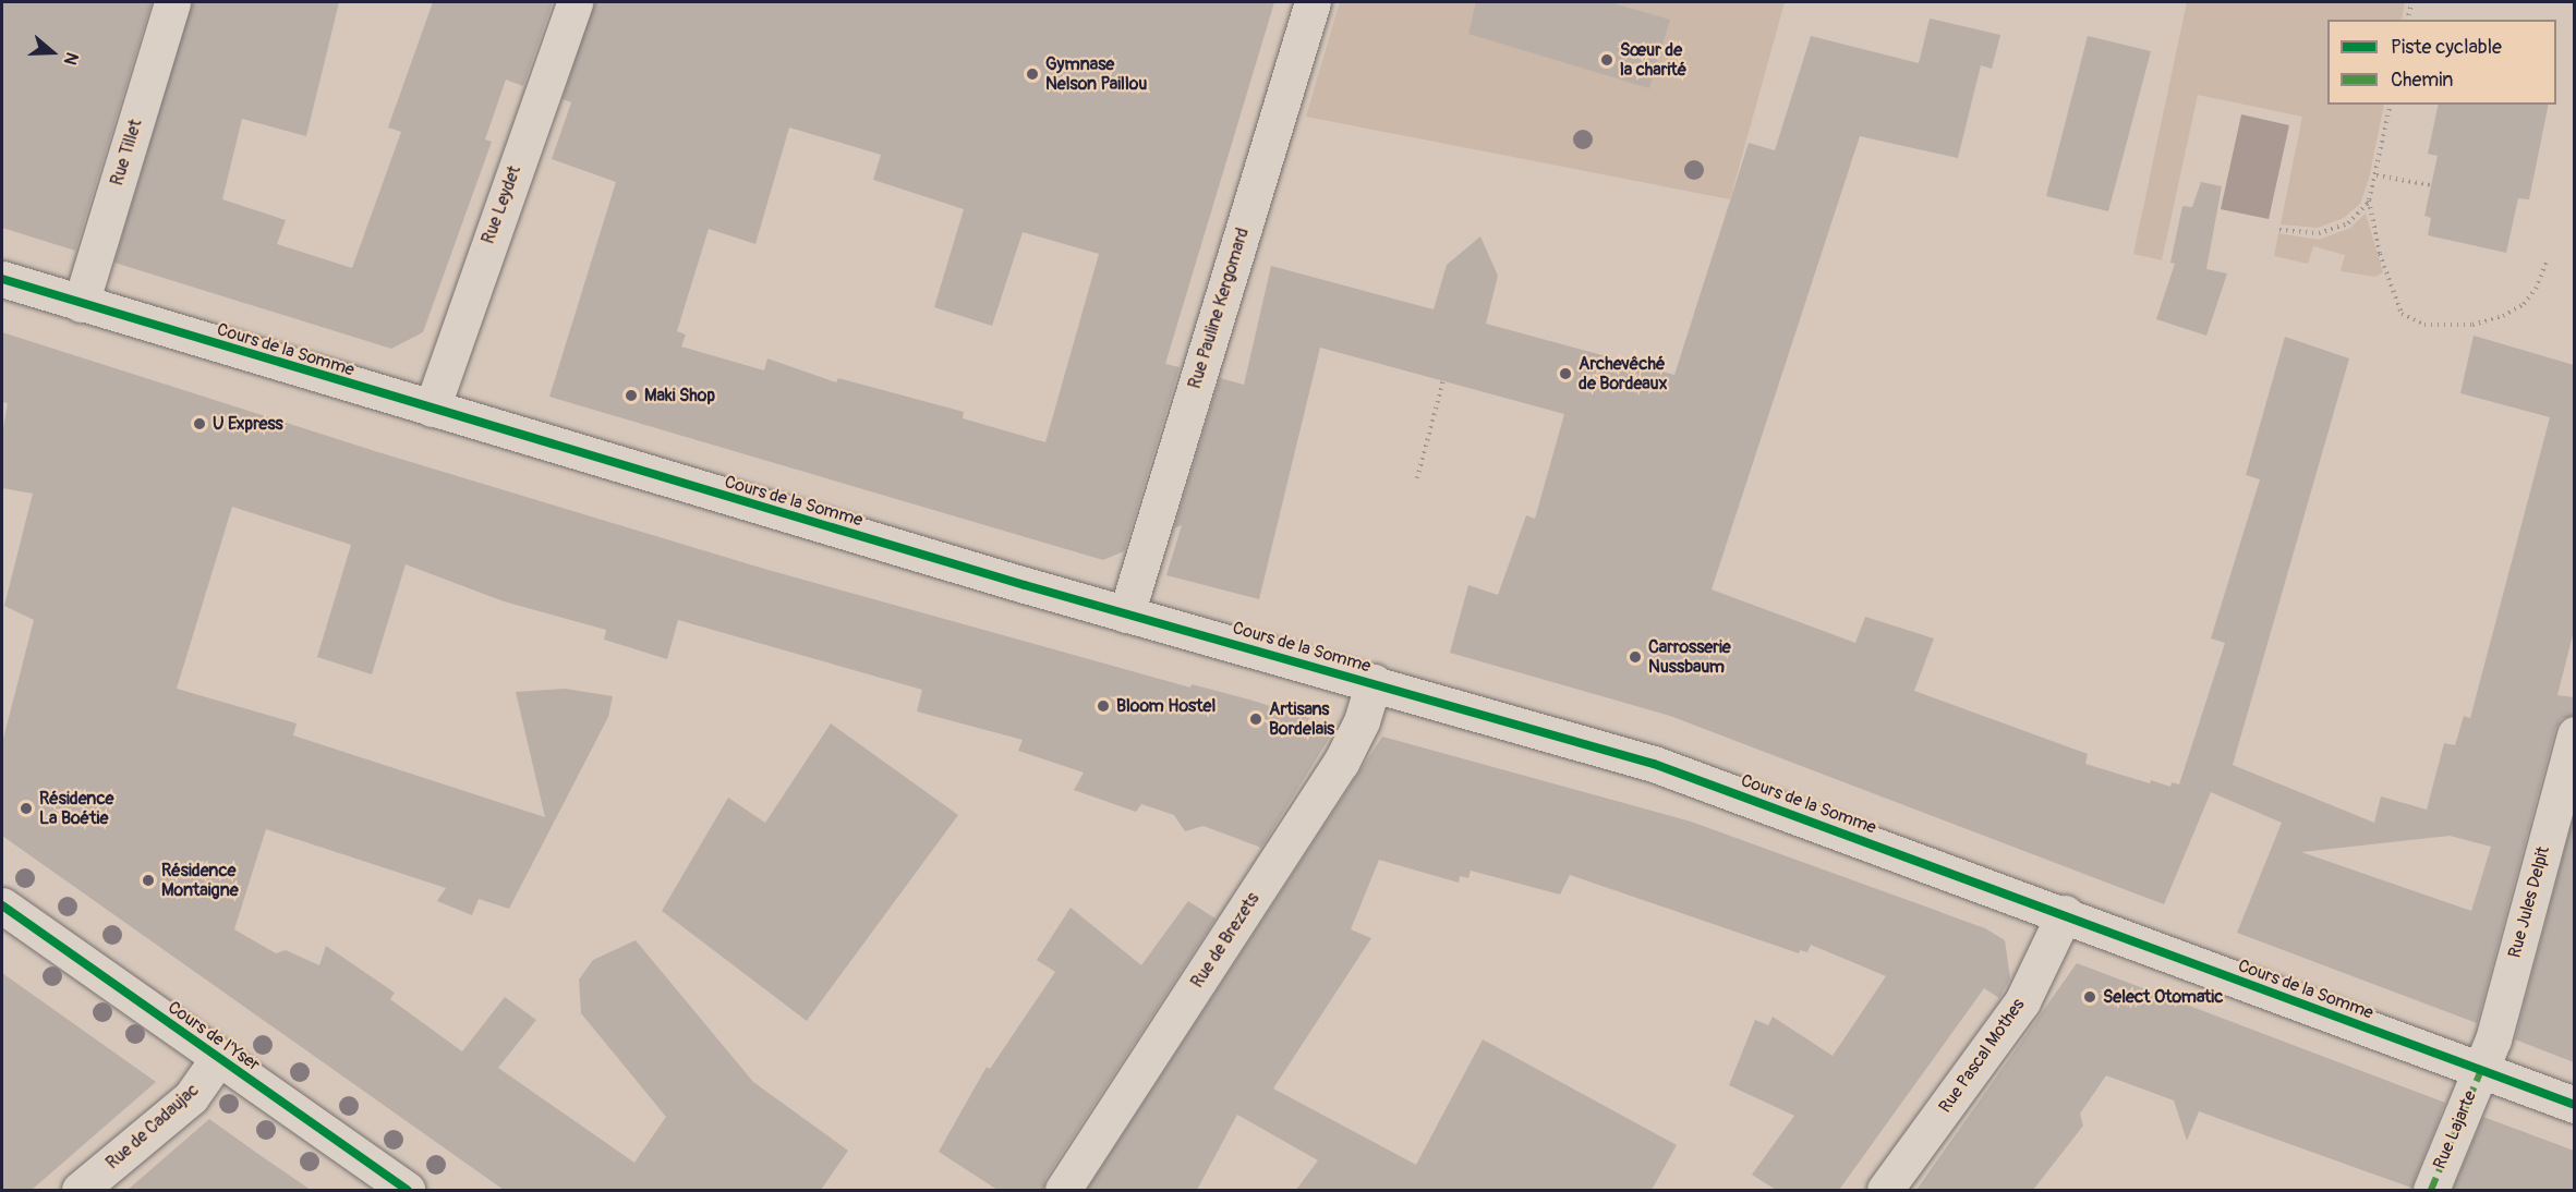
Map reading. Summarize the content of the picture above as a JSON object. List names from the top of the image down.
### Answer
{
  "streets": {
    "street": [
      "Rue Tillet",
      "Rue Leydet",
      "Rue Pauline Kergomard",
      "Cours de la Somme",
      "Rue Jules Delpit",
      "Rue de Brezets",
      "Cours de l'Yser",
      "Rue Pascal Mothes",
      "Rue de Cadaujac",
      "Rue Lajarte"
    ]
  },
  "crossings": [
    ["Rue Tillet", "Cours de la Somme"],
    ["Rue Leydet", "Cours de la Somme"],
    ["Rue Pauline Kergomard", "Cours de la Somme"],
    ["Cours de la Somme", "Rue Jules Delpit"],
    ["Cours de la Somme", "Rue de Brezets"],
    ["Cours de la Somme", "Rue Pascal Mothes"],
    ["Cours de la Somme", "Rue Lajarte"],
    ["Rue Jules Delpit", "Rue Lajarte"],
    ["Cours de l'Yser", "Rue de Cadaujac"]
  ],
  "places": [
    "Sœur de la charité",
    "Gymnase Nelson Paillou",
    "Archevêché de Bordeaux",
    "Maki Shop",
    "U Express",
    "Carrosserie Nussbaum",
    "Bloom Hostel",
    "Artisans Bordelais",
    "Résidence La Boétie",
    "Résidence Montaigne",
    "Select Otomatic"
  ],
  "legend": ["Piste cyclable", "Chemin"],
  "north": "right"
}
